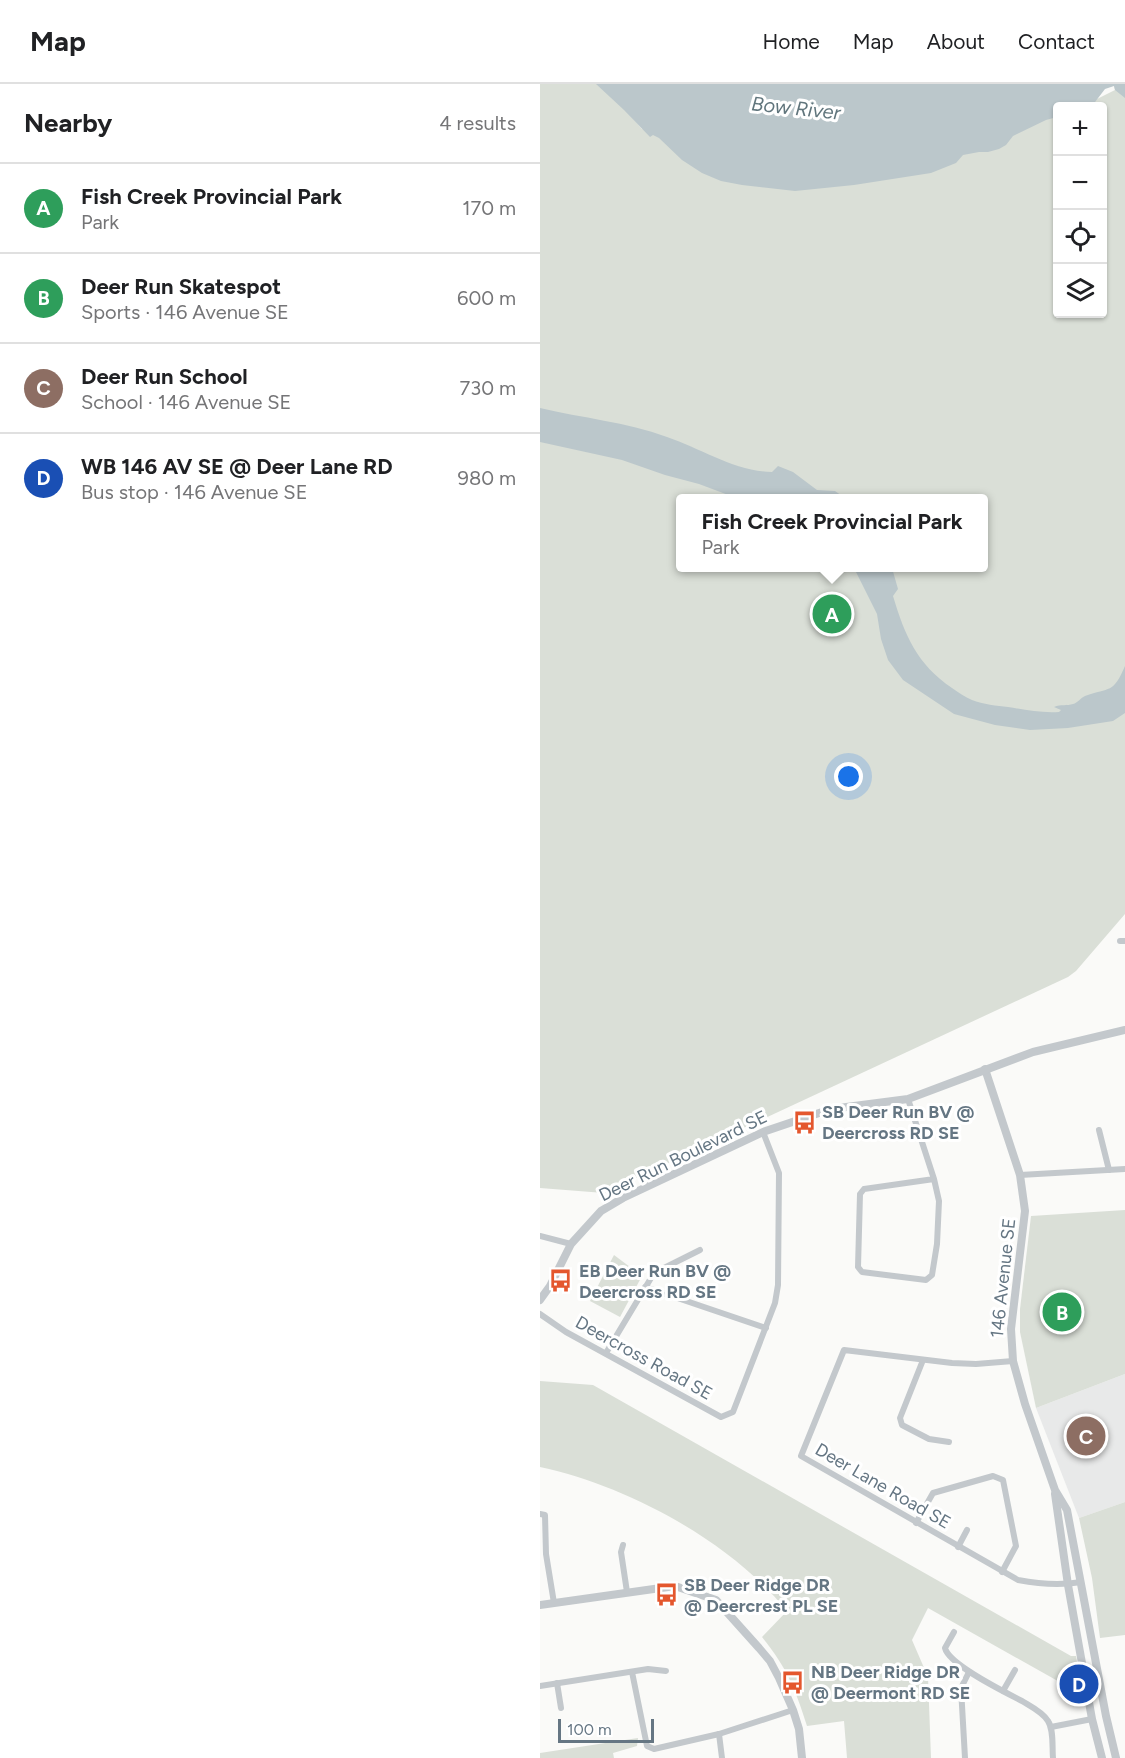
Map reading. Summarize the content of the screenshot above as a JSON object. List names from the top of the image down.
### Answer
{
  "streets": {
    "street": [
      "Deer Run Boulevard SE",
      "146 Avenue SE",
      "Deercross Road SE",
      "Deer Lane Road SE"
    ]
  },
  "crossings": [
    ["Deer Run Boulevard SE", "146 Avenue SE"],
    ["Deer Run Boulevard SE", "Deercross Road SE"],
    ["146 Avenue SE", "Deer Lane Road SE"]
  ],
  "water": ["Bow River"],
  "places": {
    "bus stop": [
      "SB Deer Run BV @ Deercross RD SE",
      "EB Deer Run BV @ Deercross RD SE",
      "SB Deer Ridge DR @ Deercrest PL SE",
      "NB Deer Ridge DR @ Deermont RD SE"
    ]
  },
  "scale_bar": "100 m",
  "page": {
    "header": "Map",
    "nav": [
      "Home",
      "Map",
      "About",
      "Contact"
    ],
    "heading": ["Nearby", "4 results"],
    "map_buttons": ["+", "−"],
    "list": [
      {
        "mark": "A",
        "name": "Fish Creek Provincial Park",
        "note": "Park",
        "value": "170 m"
      },
      {
        "mark": "B",
        "name": "Deer Run Skatespot",
        "note": "Sports · 146 Avenue SE",
        "value": "600 m"
      },
      {
        "mark": "C",
        "name": "Deer Run School",
        "note": "School · 146 Avenue SE",
        "value": "730 m"
      },
      {
        "mark": "D",
        "name": "WB 146 AV SE @ Deer Lane RD",
        "note": "Bus stop · 146 Avenue SE",
        "value": "980 m"
      }
    ],
    "popup": ["Fish Creek Provincial Park", "Park"],
    "pins": [
      "A",
      "B",
      "C",
      "D"
    ],
    "scale": "100 m"
  }
}
